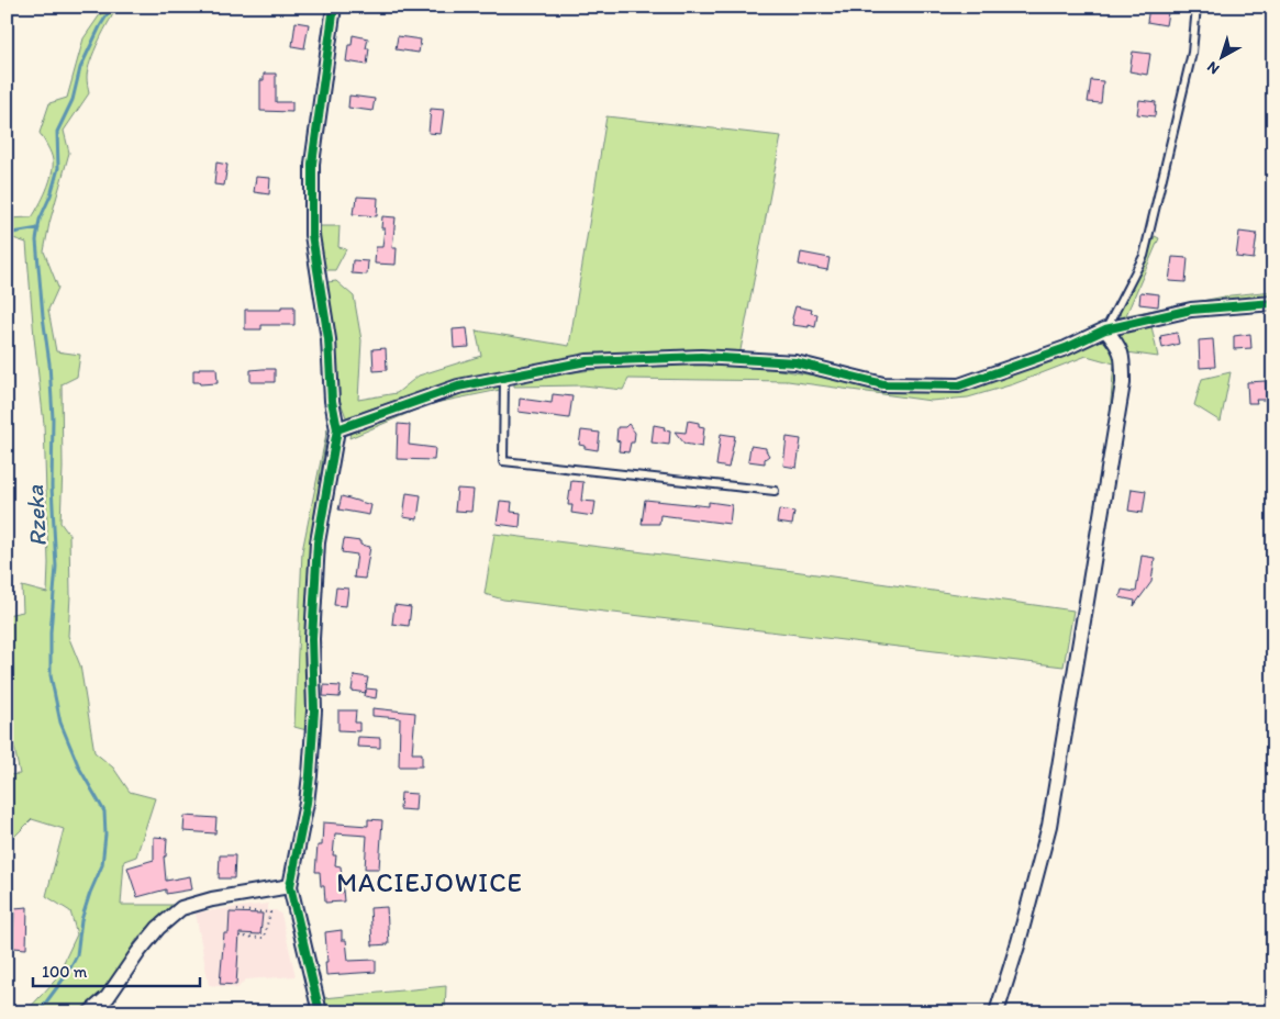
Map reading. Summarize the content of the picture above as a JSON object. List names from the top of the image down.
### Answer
{
  "districts": ["MACIEJOWICE"],
  "water": ["Rzeka"],
  "scale_bar": "100 m",
  "north": "bottom left"
}
